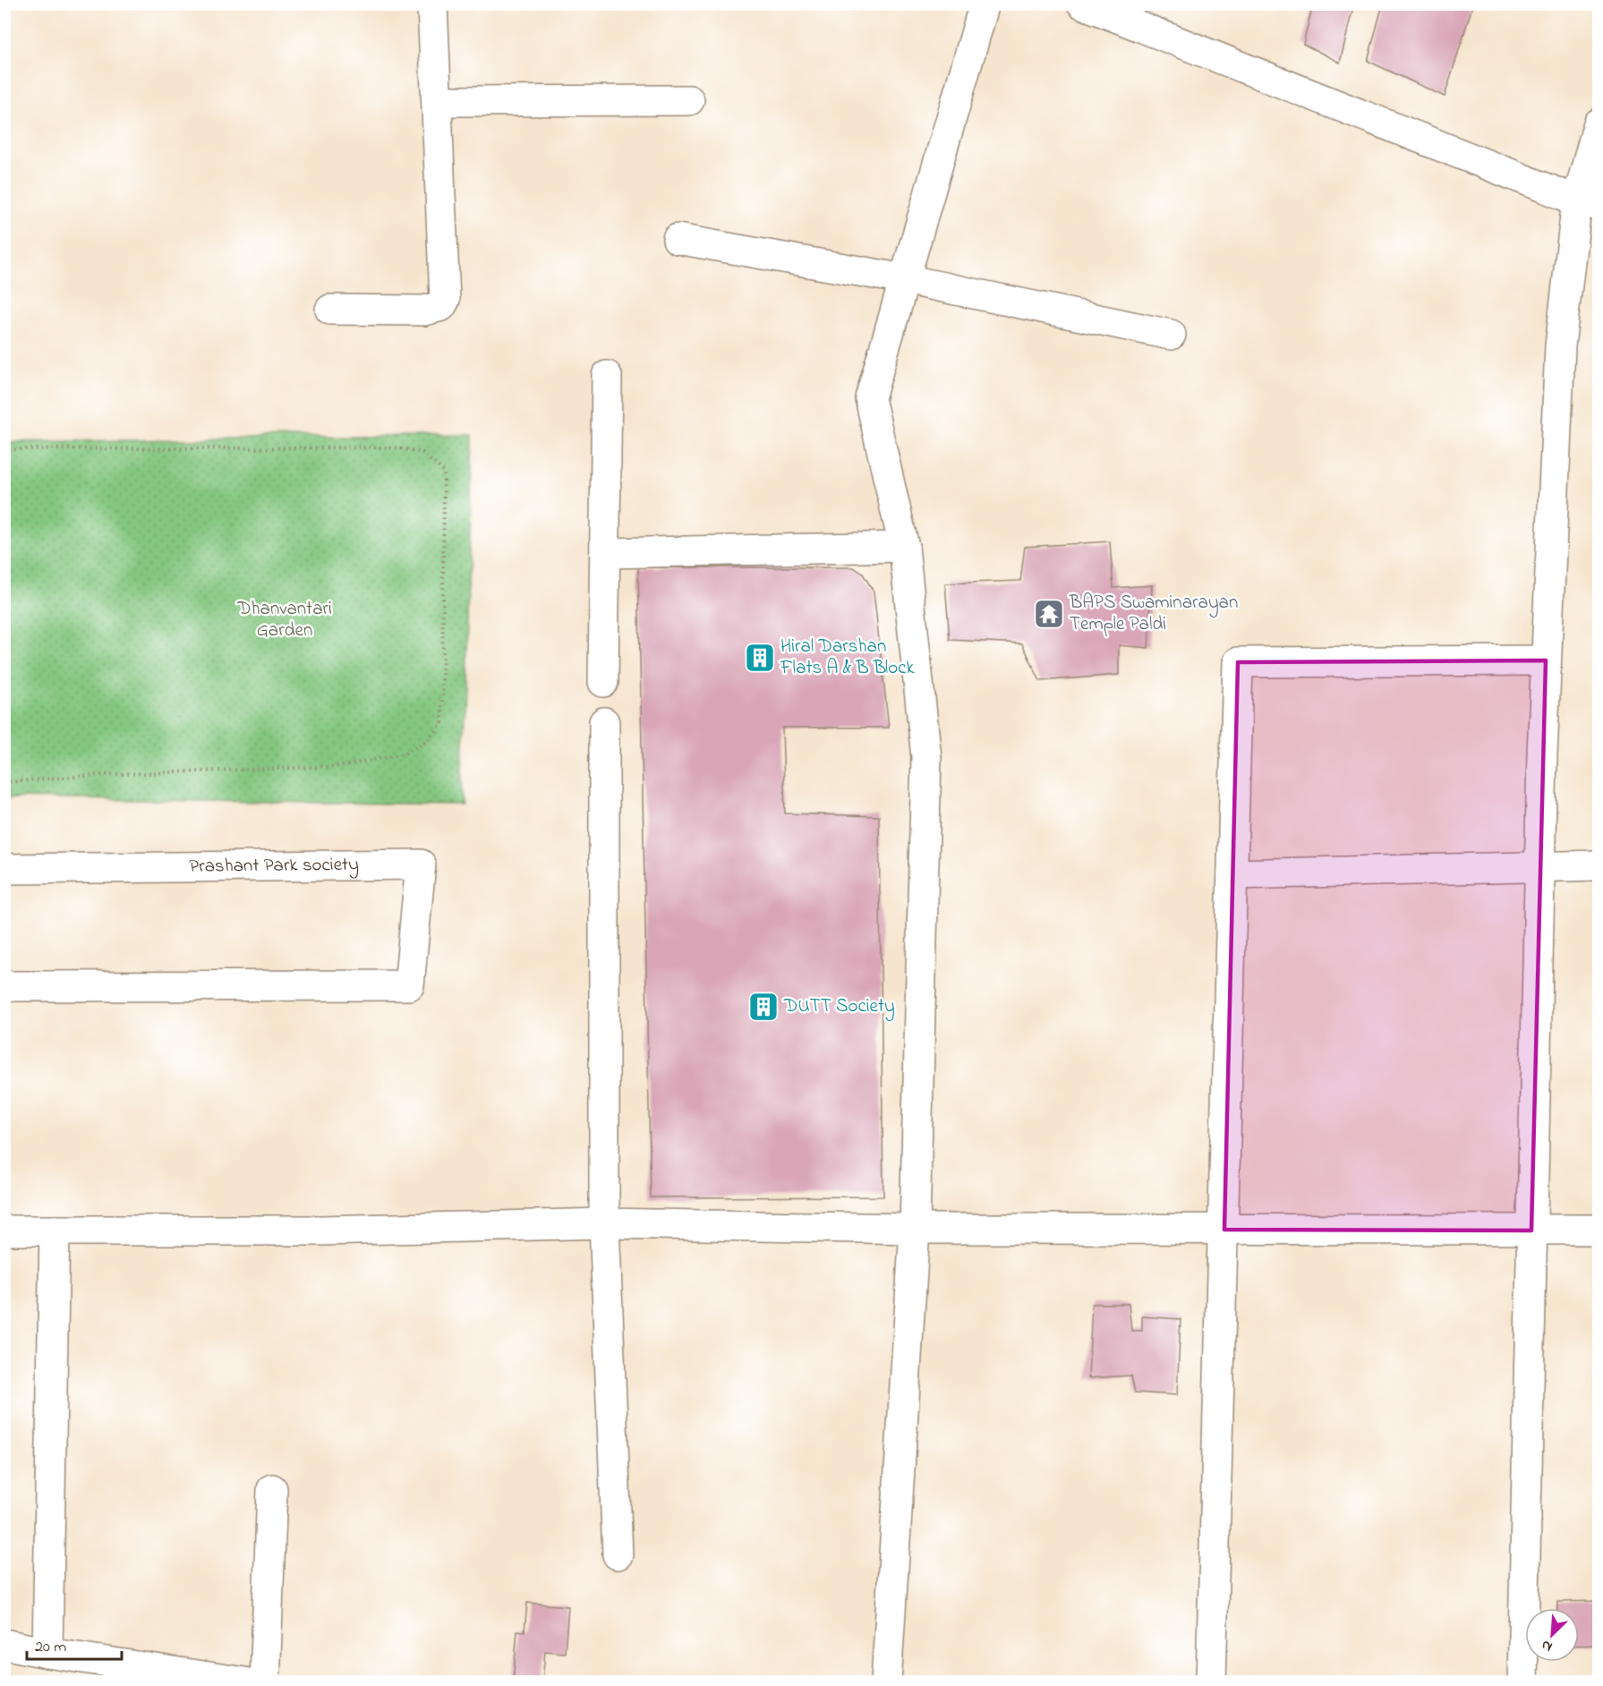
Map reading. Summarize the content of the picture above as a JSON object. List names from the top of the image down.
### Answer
{
  "streets": {
    "street": ["Prashant Park society"]
  },
  "parks": ["Dhanvantari Garden"],
  "places": {
    "temple": ["BAPS Swaminarayan Temple Paldi"],
    "building": ["Hiral Darshan Flats A & B Block", "DUTT Society"]
  },
  "scale_bar": "20 m",
  "north": "bottom left"
}
